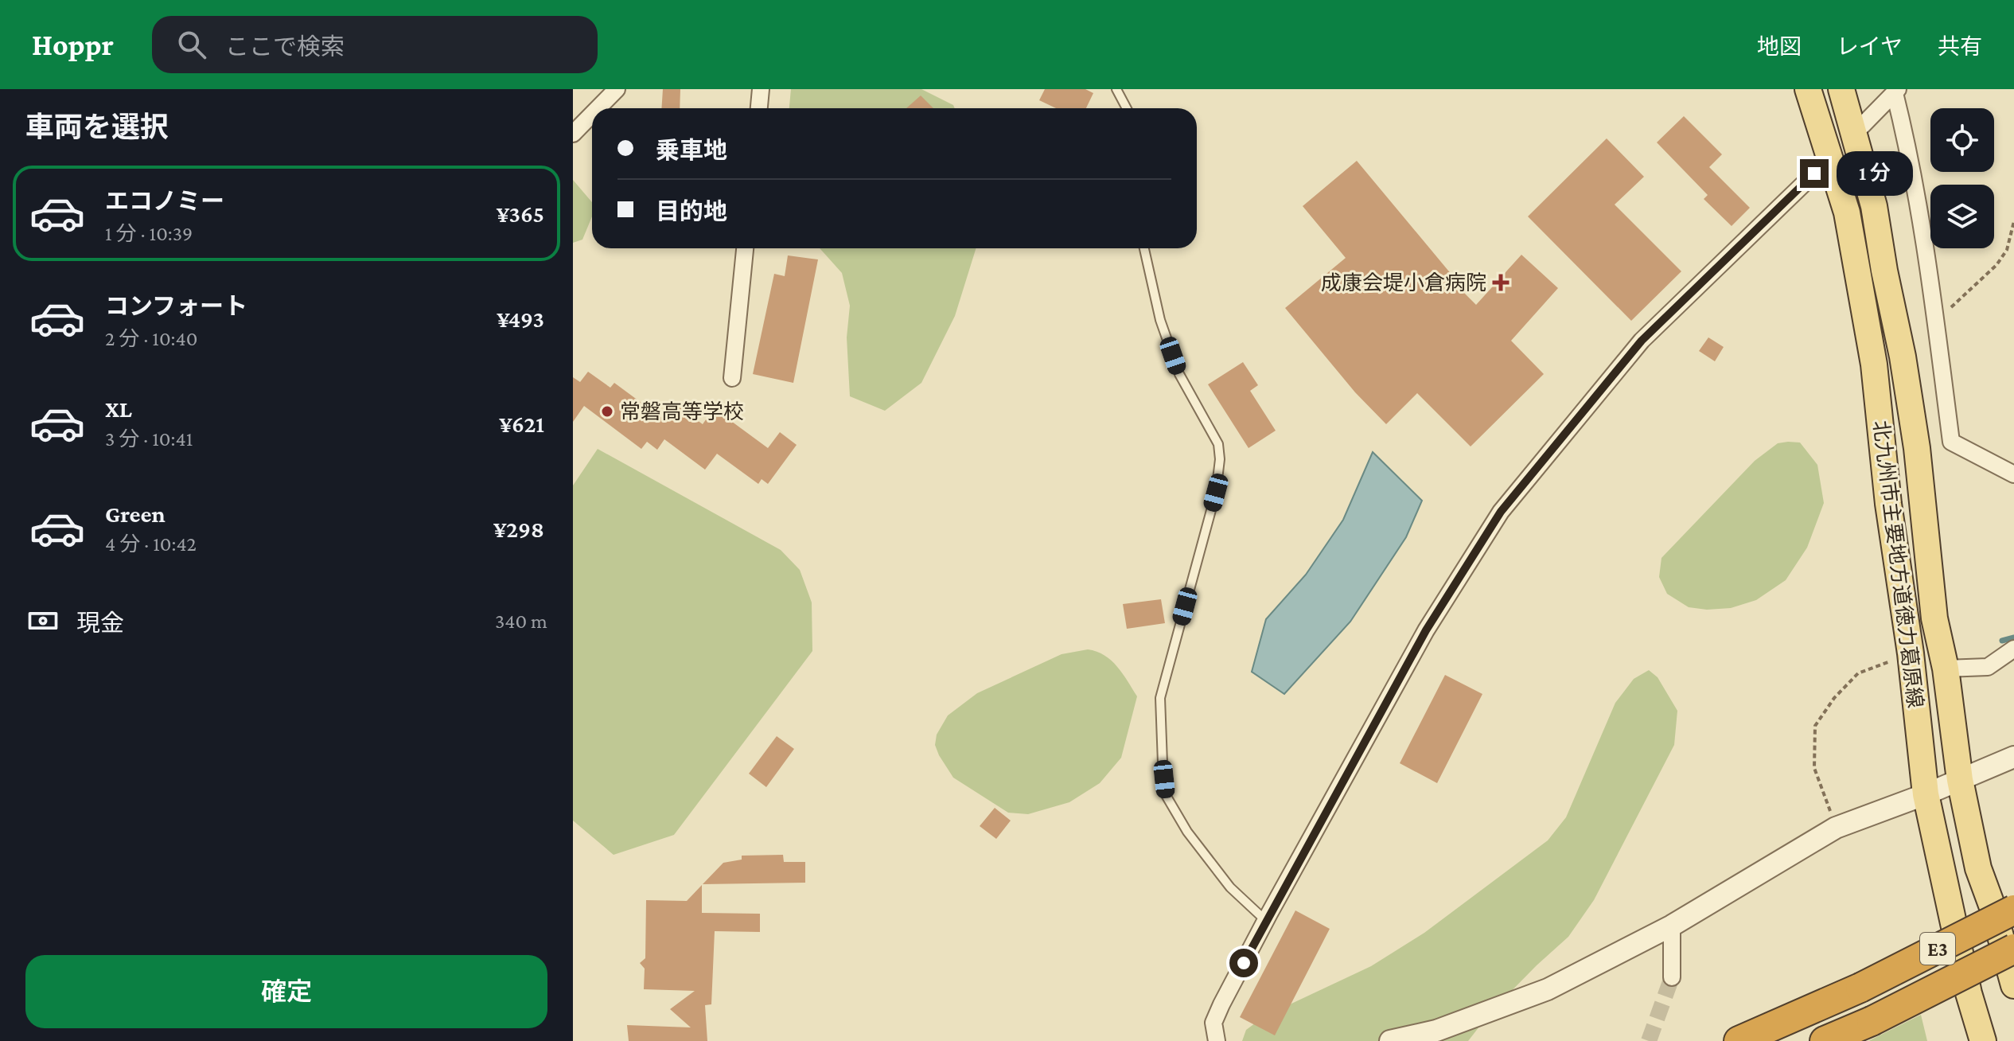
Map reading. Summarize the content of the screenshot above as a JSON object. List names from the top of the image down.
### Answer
{
  "streets": {
    "highway": ["E3"],
    "main road": ["北九州市主要地方道徳力葛原線"]
  },
  "places": {
    "health": ["成康会堤小倉病院"],
    "other": ["常磐高等学校"]
  },
  "page": {
    "header": "Hoppr",
    "search": "ここで検索",
    "nav": ["地図", "レイヤ", "共有"],
    "heading": "車両を選択",
    "banner": ["乗車地", "目的地"],
    "bubble": "1 分",
    "list": [
      {
        "name": "エコノミー",
        "note": "1 分 · 10:39",
        "value": "¥365"
      },
      {
        "name": "コンフォート",
        "note": "2 分 · 10:40",
        "value": "¥493"
      },
      {
        "name": "XL",
        "note": "3 分 · 10:41",
        "value": "¥621"
      },
      {
        "name": "Green",
        "note": "4 分 · 10:42",
        "value": "¥298"
      }
    ],
    "pay": ["現金", "340 m"],
    "buttons": "確定"
  }
}
